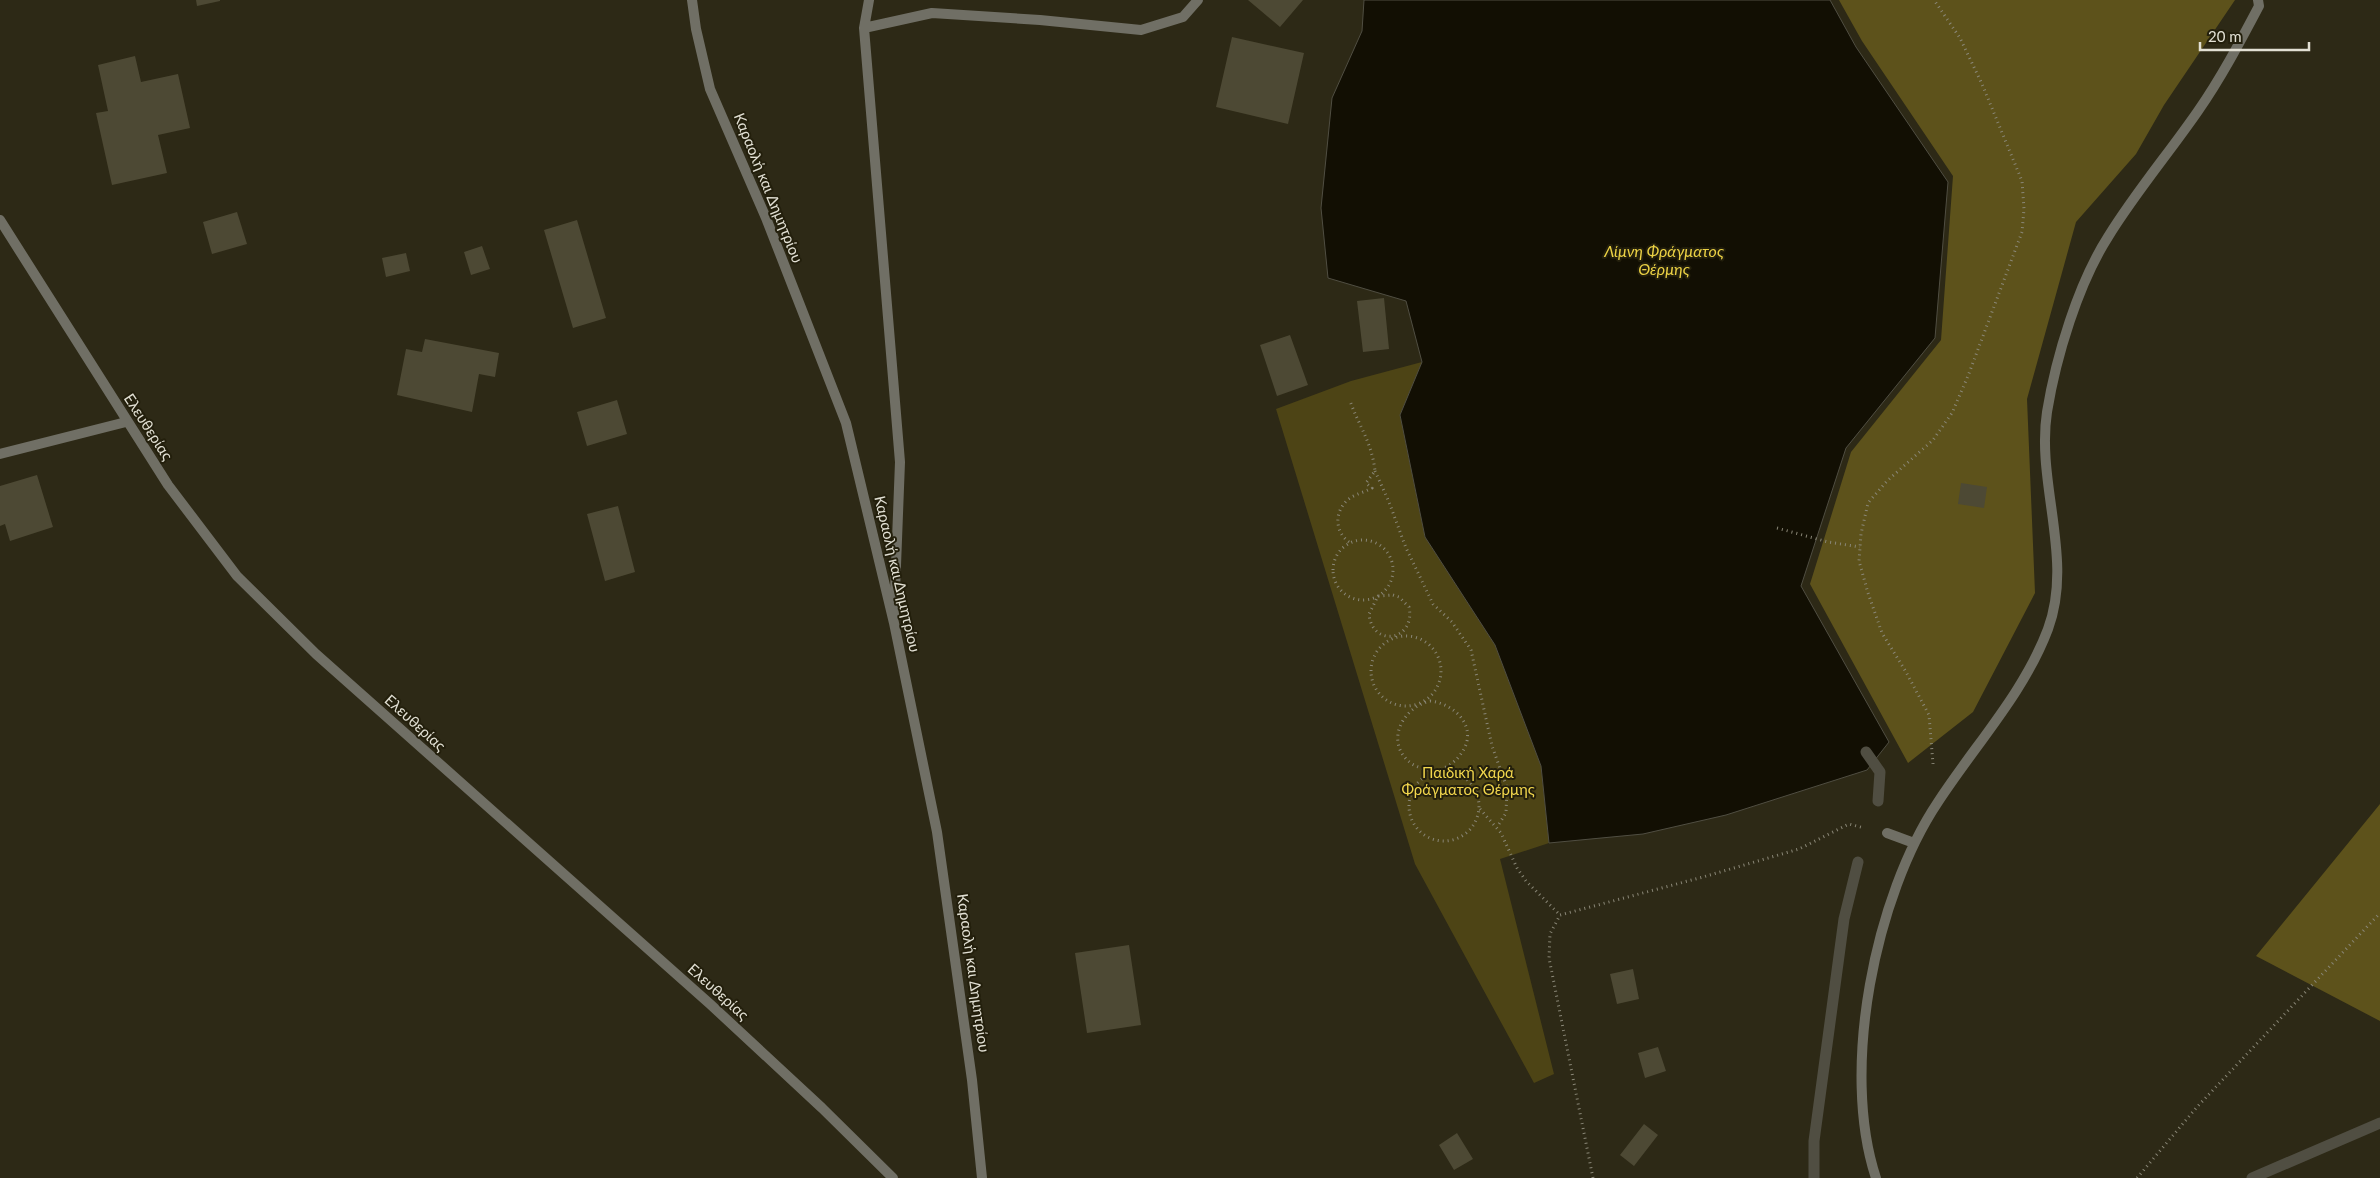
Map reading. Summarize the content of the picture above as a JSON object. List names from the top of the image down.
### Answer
{
  "streets": {
    "street": ["Καραολή και Δημητρίου", "Ελευθερίας"]
  },
  "water": ["Λίμνη Φράγματος Θέρμης"],
  "parks": ["Παιδική Χαρά Φράγματος Θέρμης"],
  "scale_bar": "20 m"
}
